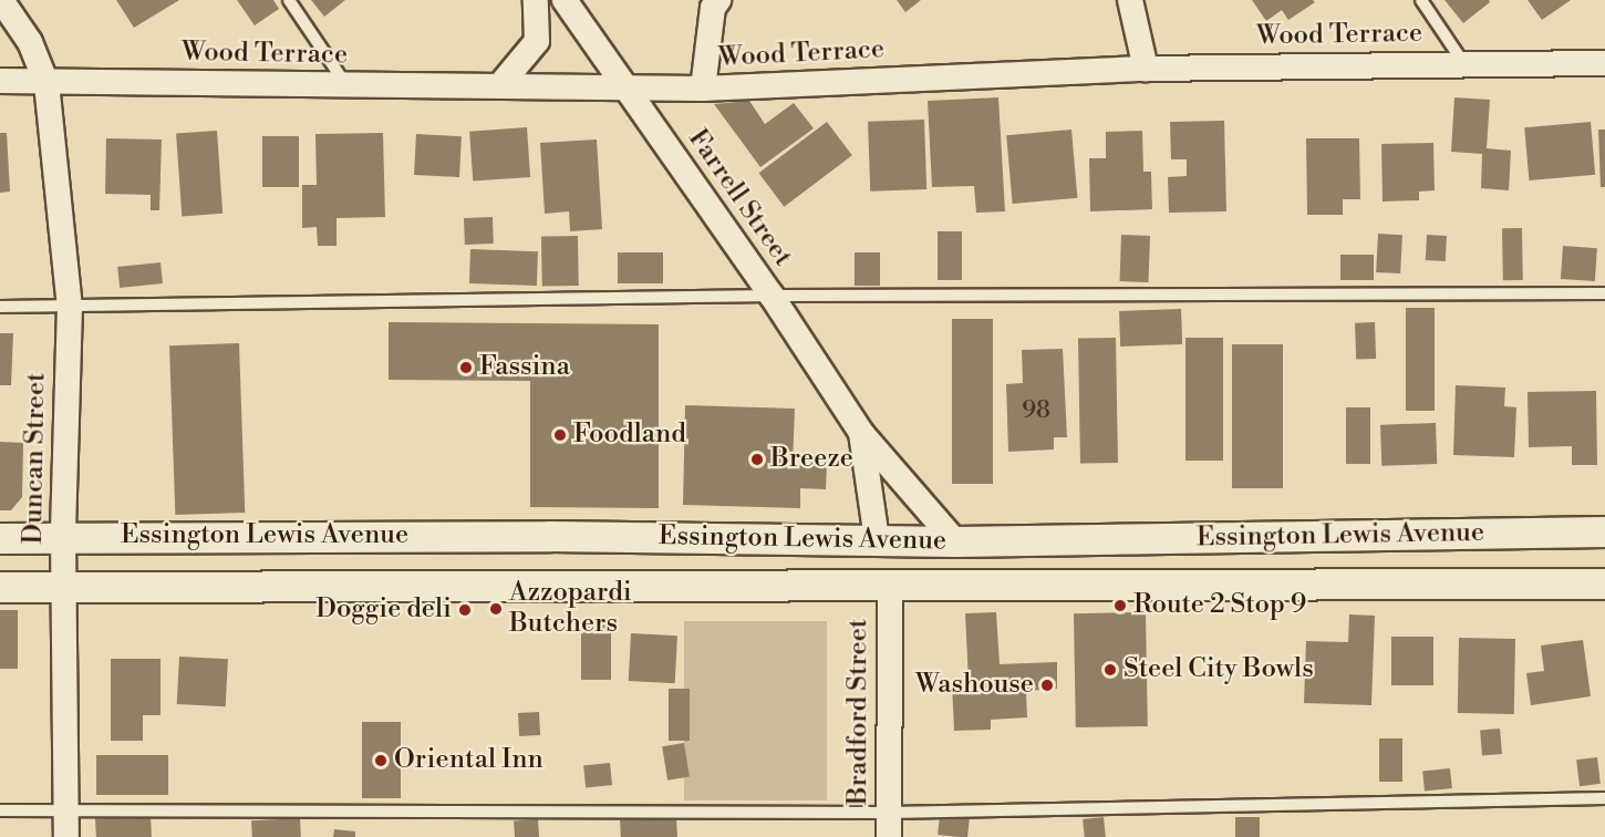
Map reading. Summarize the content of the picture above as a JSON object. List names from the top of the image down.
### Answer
{
  "streets": {
    "street": [
      "Wood Terrace",
      "Farrell Street",
      "Duncan Street",
      "Essington Lewis Avenue",
      "Bradford Street"
    ]
  },
  "crossings": [
    ["Wood Terrace", "Farrell Street"],
    ["Wood Terrace", "Duncan Street"],
    ["Farrell Street", "Essington Lewis Avenue"],
    ["Duncan Street", "Essington Lewis Avenue"],
    ["Essington Lewis Avenue", "Bradford Street"]
  ],
  "places": [
    "Fassina",
    "Foodland",
    "Breeze",
    "Route 2 Stop 9",
    "Azzopardi Butchers",
    "Doggie deli",
    "Steel City Bowls",
    "Washouse",
    "Oriental Inn"
  ],
  "house_numbers": ["98"]
}
